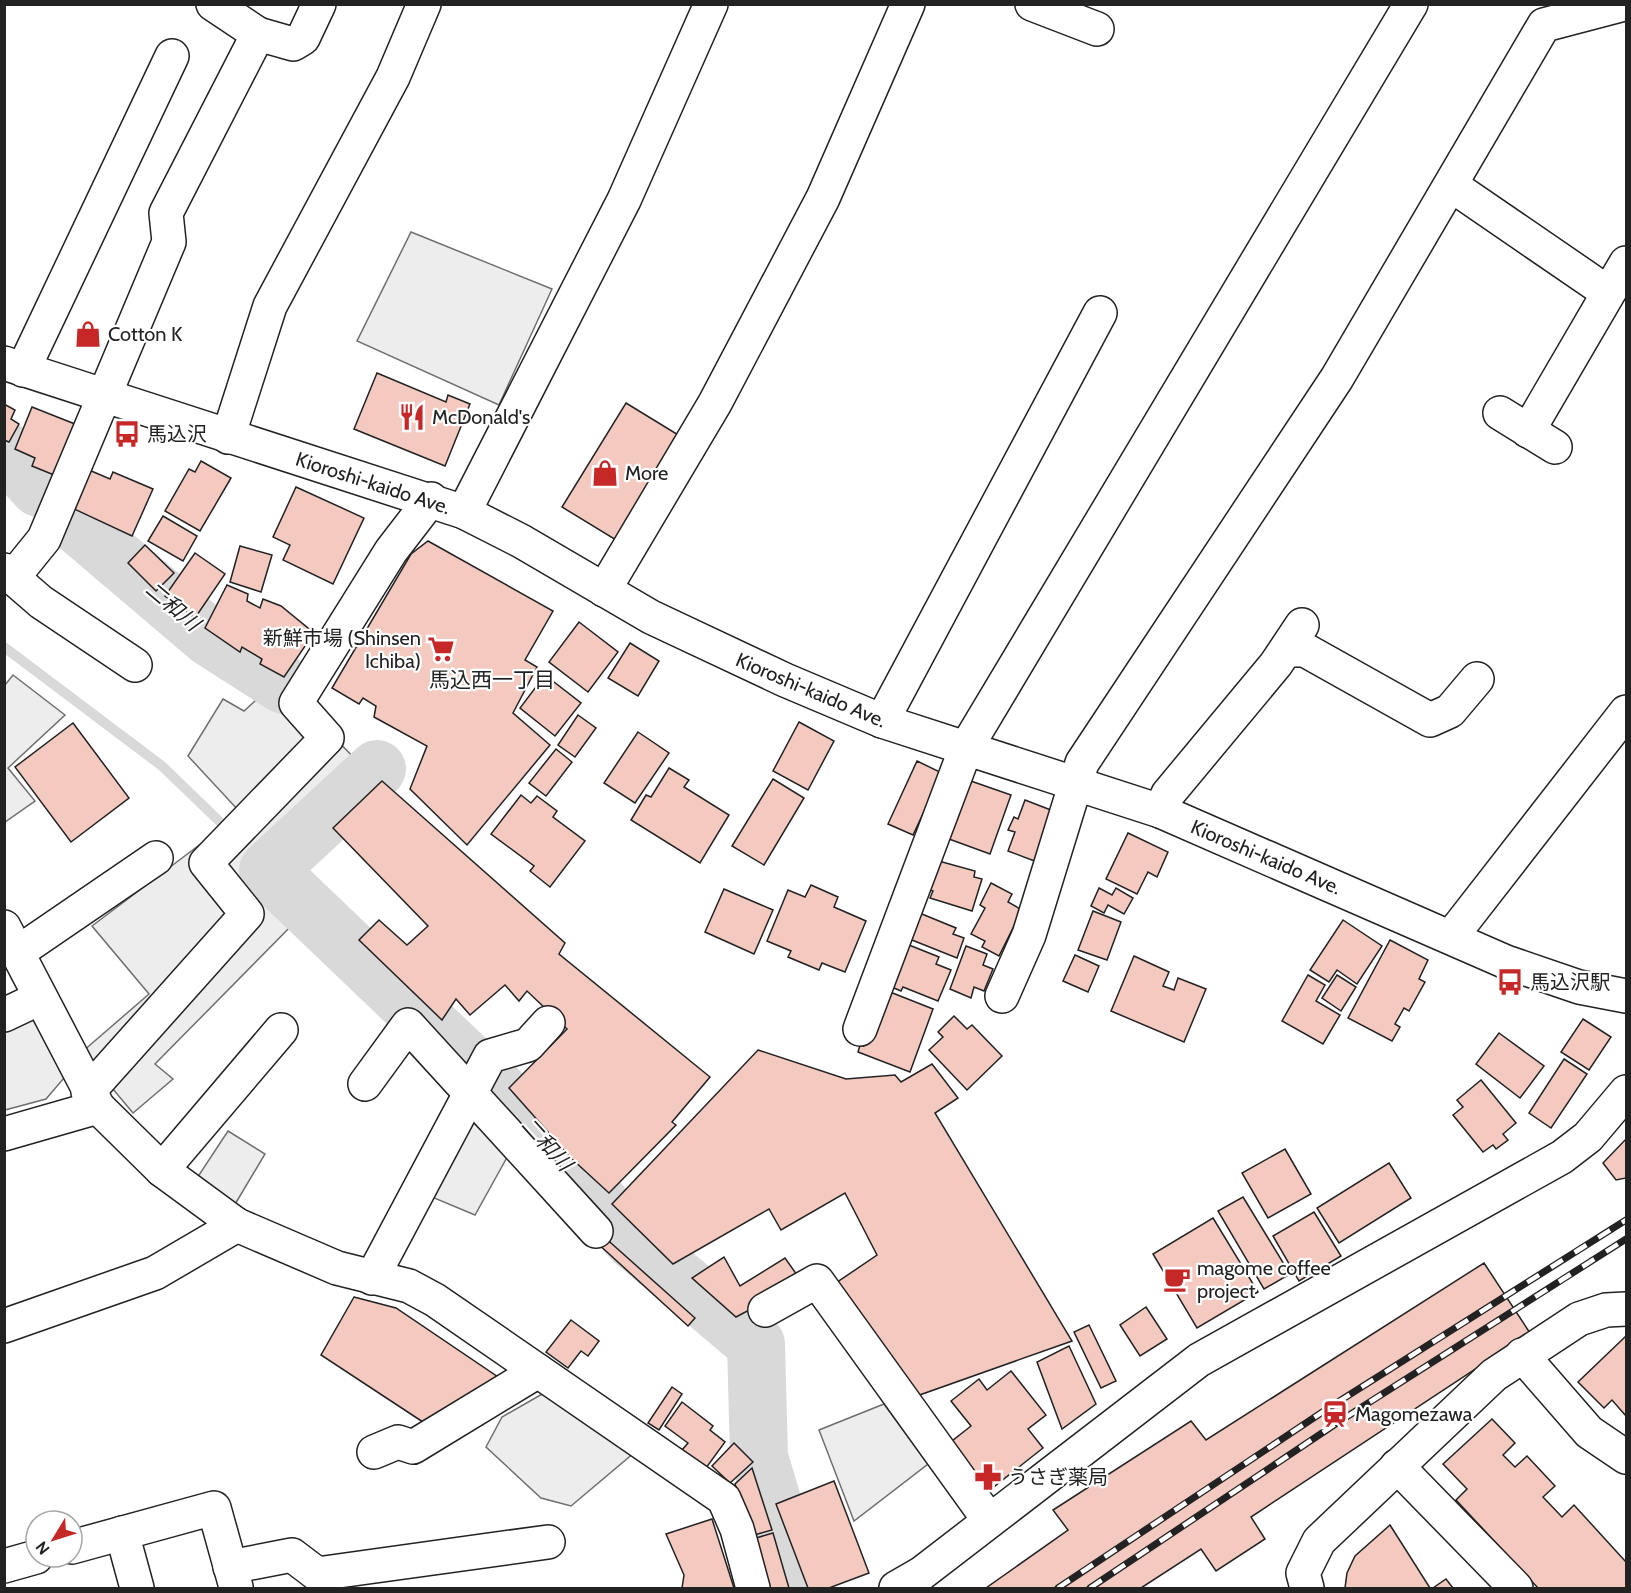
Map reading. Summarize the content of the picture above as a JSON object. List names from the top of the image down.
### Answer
{
  "streets": {
    "street": ["Kioroshi-kaido Ave."]
  },
  "districts": ["馬込西一丁目"],
  "water": ["二和川"],
  "places": {
    "shop": ["Cotton K", "More"],
    "restaurant": ["McDonald's"],
    "bus stop": ["馬込沢", "馬込沢駅"],
    "supermarket": ["新鮮市場 (Shinsen Ichiba)"],
    "cafe": ["magome coffee project"],
    "station": ["Magomezawa"],
    "pharmacy": ["うさぎ薬局"]
  },
  "north": "bottom left"
}
